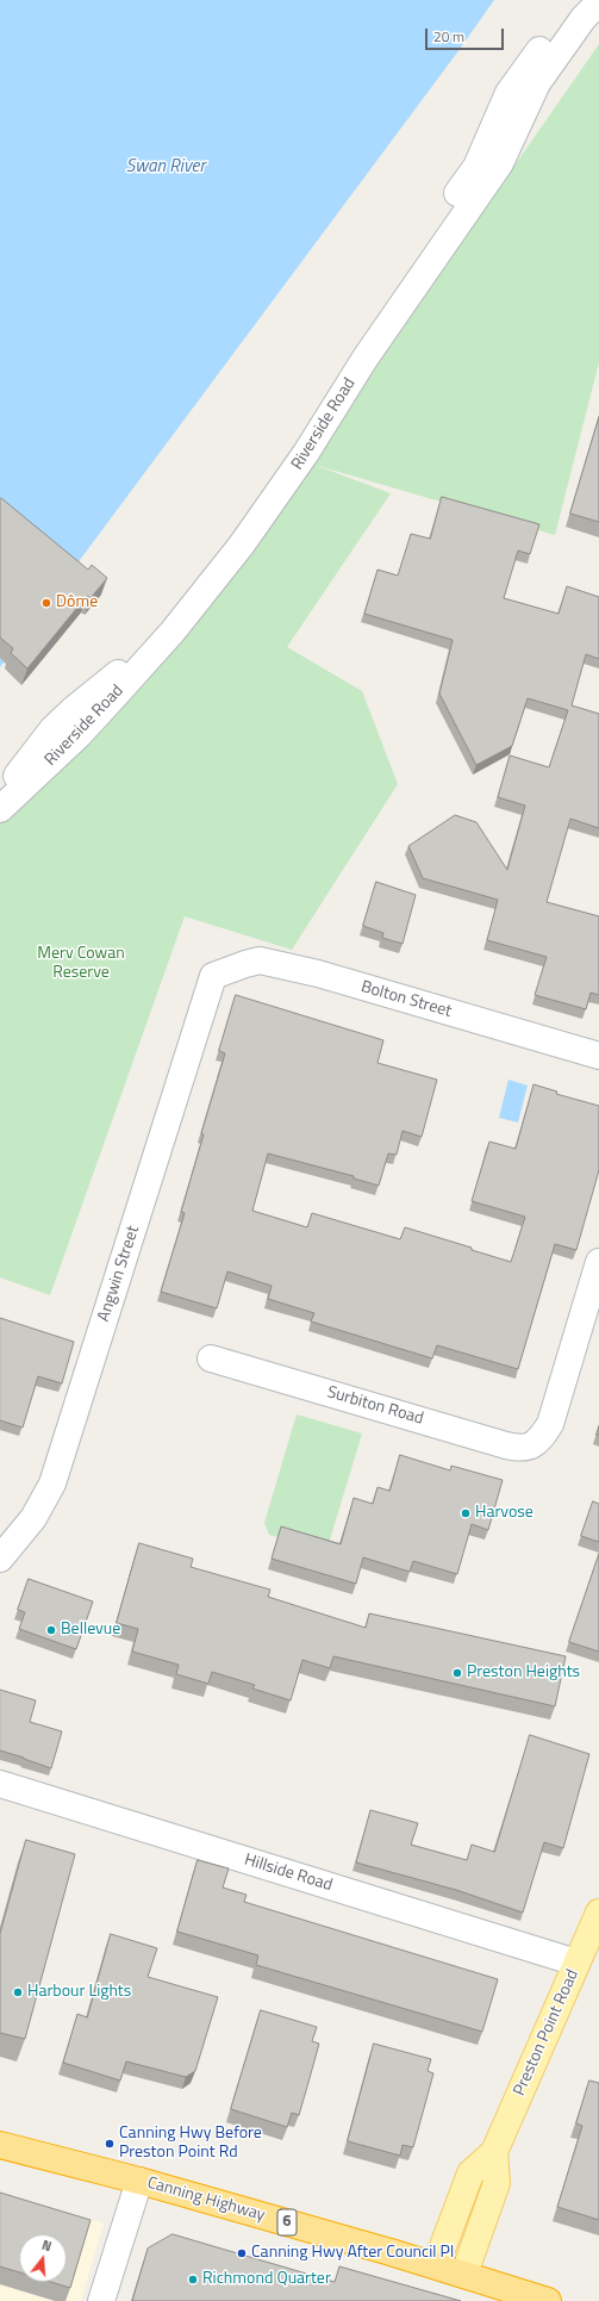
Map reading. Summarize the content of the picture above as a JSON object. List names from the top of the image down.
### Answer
{
  "streets": {
    "highway": ["Canning Highway", "6"],
    "main road": ["Preston Point Road"],
    "street": [
      "Riverside Road",
      "Bolton Street",
      "Angwin Street",
      "Surbiton Road",
      "Hillside Road"
    ]
  },
  "crossings": [
    ["Bolton Street", "Angwin Street"],
    ["Hillside Road", "Preston Point Road"],
    ["Preston Point Road", "Canning Highway"]
  ],
  "water": ["Swan River"],
  "parks": ["Merv Cowan Reserve"],
  "places": [
    "Dôme",
    "Harvose",
    "Bellevue",
    "Preston Heights",
    "Harbour Lights",
    "Canning Hwy Before Preston Point Rd",
    "Canning Hwy After Council Pl",
    "Richmond Quarter"
  ],
  "scale_bar": "20 m",
  "north": "top"
}
